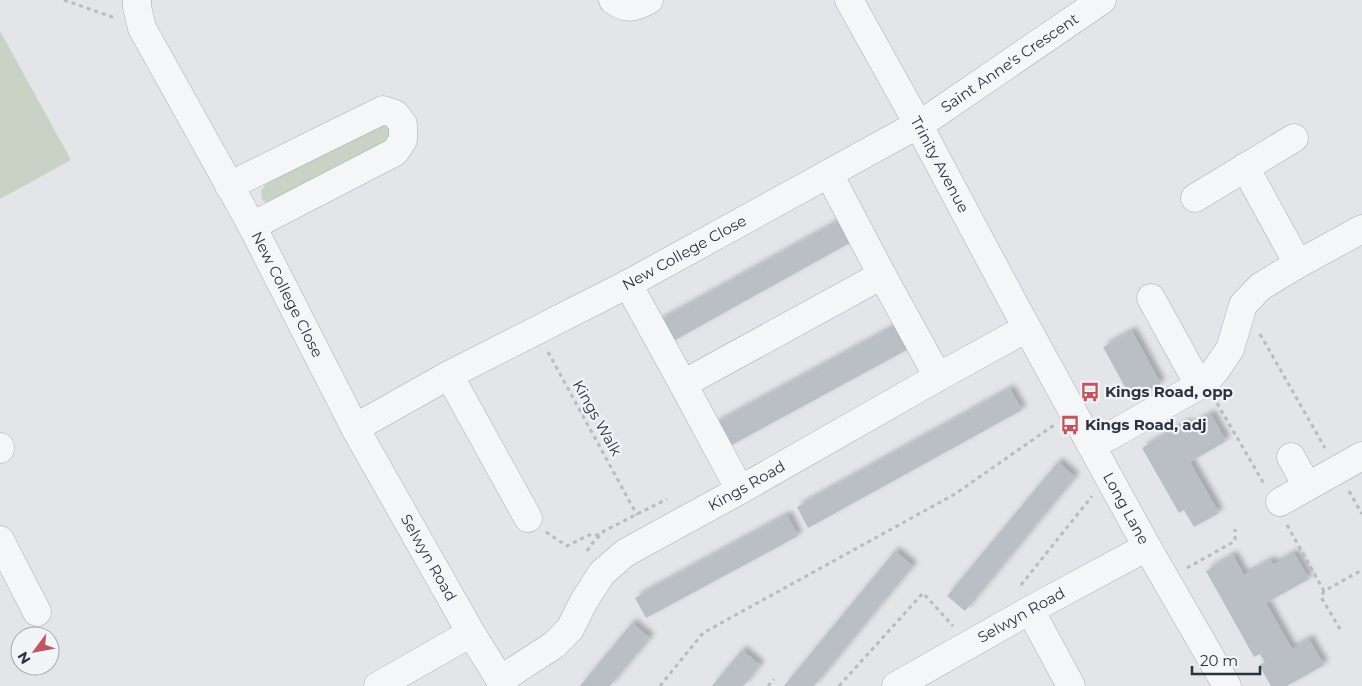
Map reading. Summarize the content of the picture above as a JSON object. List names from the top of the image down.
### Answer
{
  "streets": {
    "street": [
      "Saint Anne's Crescent",
      "Trinity Avenue",
      "New College Close",
      "Kings Road",
      "Long Lane",
      "Selwyn Road"
    ],
    "path": ["Kings Walk"]
  },
  "crossings": [
    ["Saint Anne's Crescent", "Trinity Avenue"],
    ["Saint Anne's Crescent", "New College Close"],
    ["Trinity Avenue", "New College Close"],
    ["Trinity Avenue", "Kings Road"],
    ["Trinity Avenue", "Long Lane"],
    ["New College Close", "Kings Walk"],
    ["New College Close", "Selwyn Road"],
    ["Kings Road", "Long Lane"],
    ["Kings Road", "Selwyn Road"],
    ["Long Lane", "Selwyn Road"]
  ],
  "places": {
    "bus stop": ["Kings Road, opp", "Kings Road, adj"]
  },
  "scale_bar": "20 m",
  "north": "bottom left"
}
